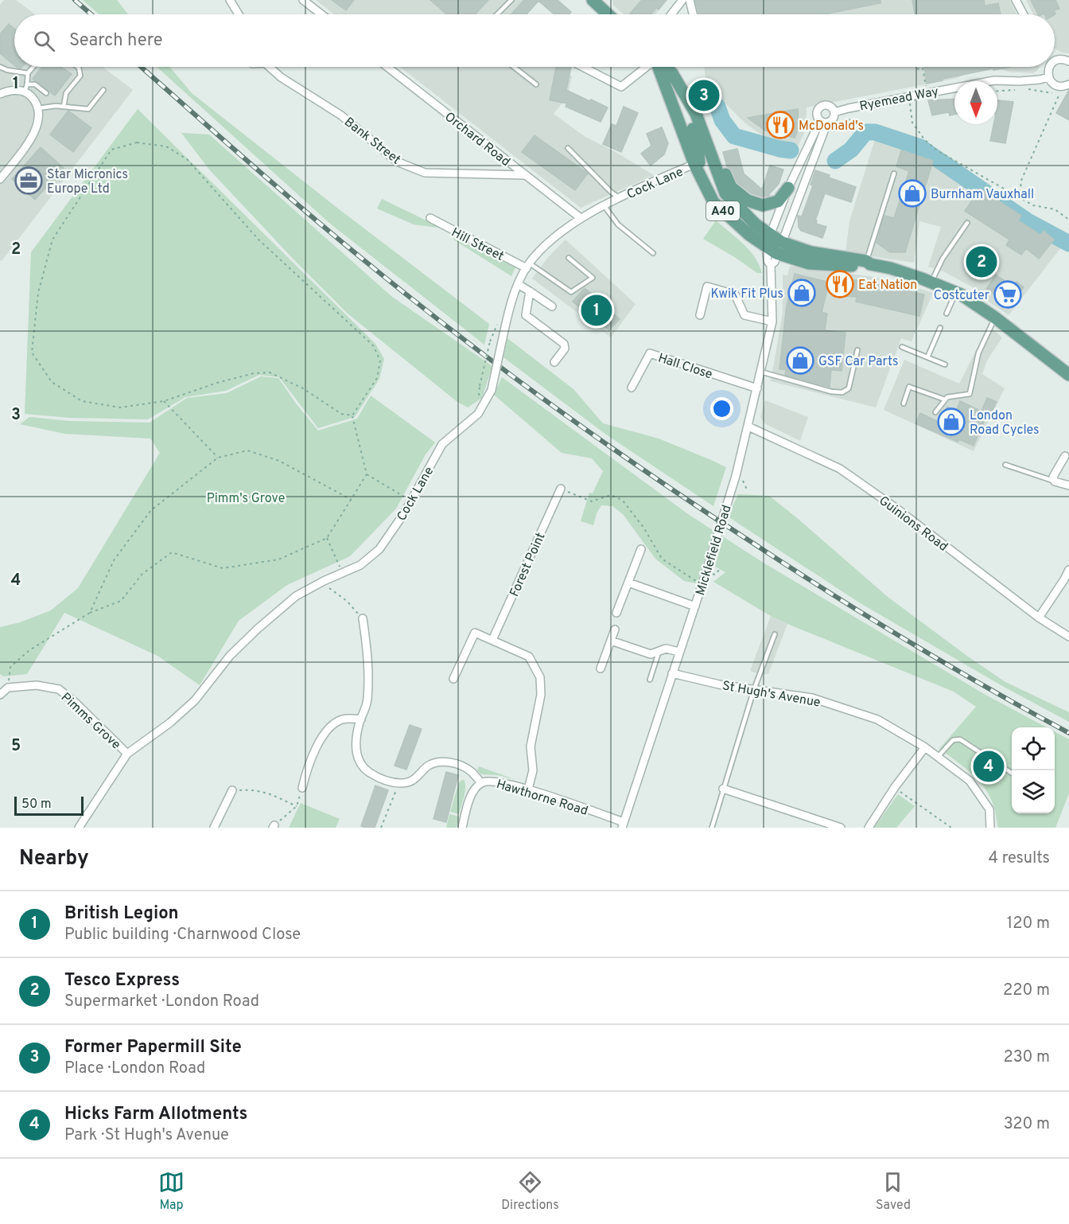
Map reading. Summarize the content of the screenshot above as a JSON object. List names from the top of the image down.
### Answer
{
  "streets": {
    "main road": ["A40"],
    "street": [
      "Ryemead Way",
      "Orchard Road",
      "Bank Street",
      "Cock Lane",
      "Hill Street",
      "Hall Close",
      "Guinions Road",
      "Micklefield Road",
      "Forest Point",
      "St Hugh's Avenue",
      "Pimms Grove",
      "Hawthorne Road"
    ]
  },
  "crossings": [
    ["Ryemead Way", "A40"],
    ["Ryemead Way", "Micklefield Road"],
    ["Orchard Road", "Bank Street"],
    ["Orchard Road", "Cock Lane"],
    ["Cock Lane", "A40"],
    ["Cock Lane", "Hill Street"],
    ["Cock Lane", "Pimms Grove"],
    ["A40", "Micklefield Road"],
    ["Hall Close", "Micklefield Road"],
    ["Guinions Road", "Micklefield Road"],
    ["Micklefield Road", "St Hugh's Avenue"],
    ["Micklefield Road", "Hawthorne Road"]
  ],
  "parks": ["Pimm's Grove"],
  "places": {
    "restaurant": ["McDonald's", "Eat Nation"],
    "office": ["Star Micronics Europe Ltd"],
    "shop": [
      "Burnham Vauxhall",
      "Kwik Fit Plus",
      "GSF Car Parts",
      "London Road Cycles"
    ],
    "supermarket": ["Costcuter"]
  },
  "scale_bar": "50 m",
  "north": "bottom",
  "page": {
    "search": "Search here",
    "pins": [
      "3",
      "2",
      "1",
      "4"
    ],
    "scale": "50 m",
    "heading": ["Nearby", "4 results"],
    "list": [
      {
        "mark": "1",
        "name": "British Legion",
        "note": "Public building · Charnwood Close",
        "value": "120 m"
      },
      {
        "mark": "2",
        "name": "Tesco Express",
        "note": "Supermarket · London Road",
        "value": "220 m"
      },
      {
        "mark": "3",
        "name": "Former Papermill Site",
        "note": "Place · London Road",
        "value": "230 m"
      },
      {
        "mark": "4",
        "name": "Hicks Farm Allotments",
        "note": "Park · St Hugh's Avenue",
        "value": "320 m"
      }
    ],
    "nav": ["Map", "Directions", "Saved"]
  },
  "grid": {
    "rows": [
      "1",
      "2",
      "3",
      "4",
      "5"
    ]
  }
}
